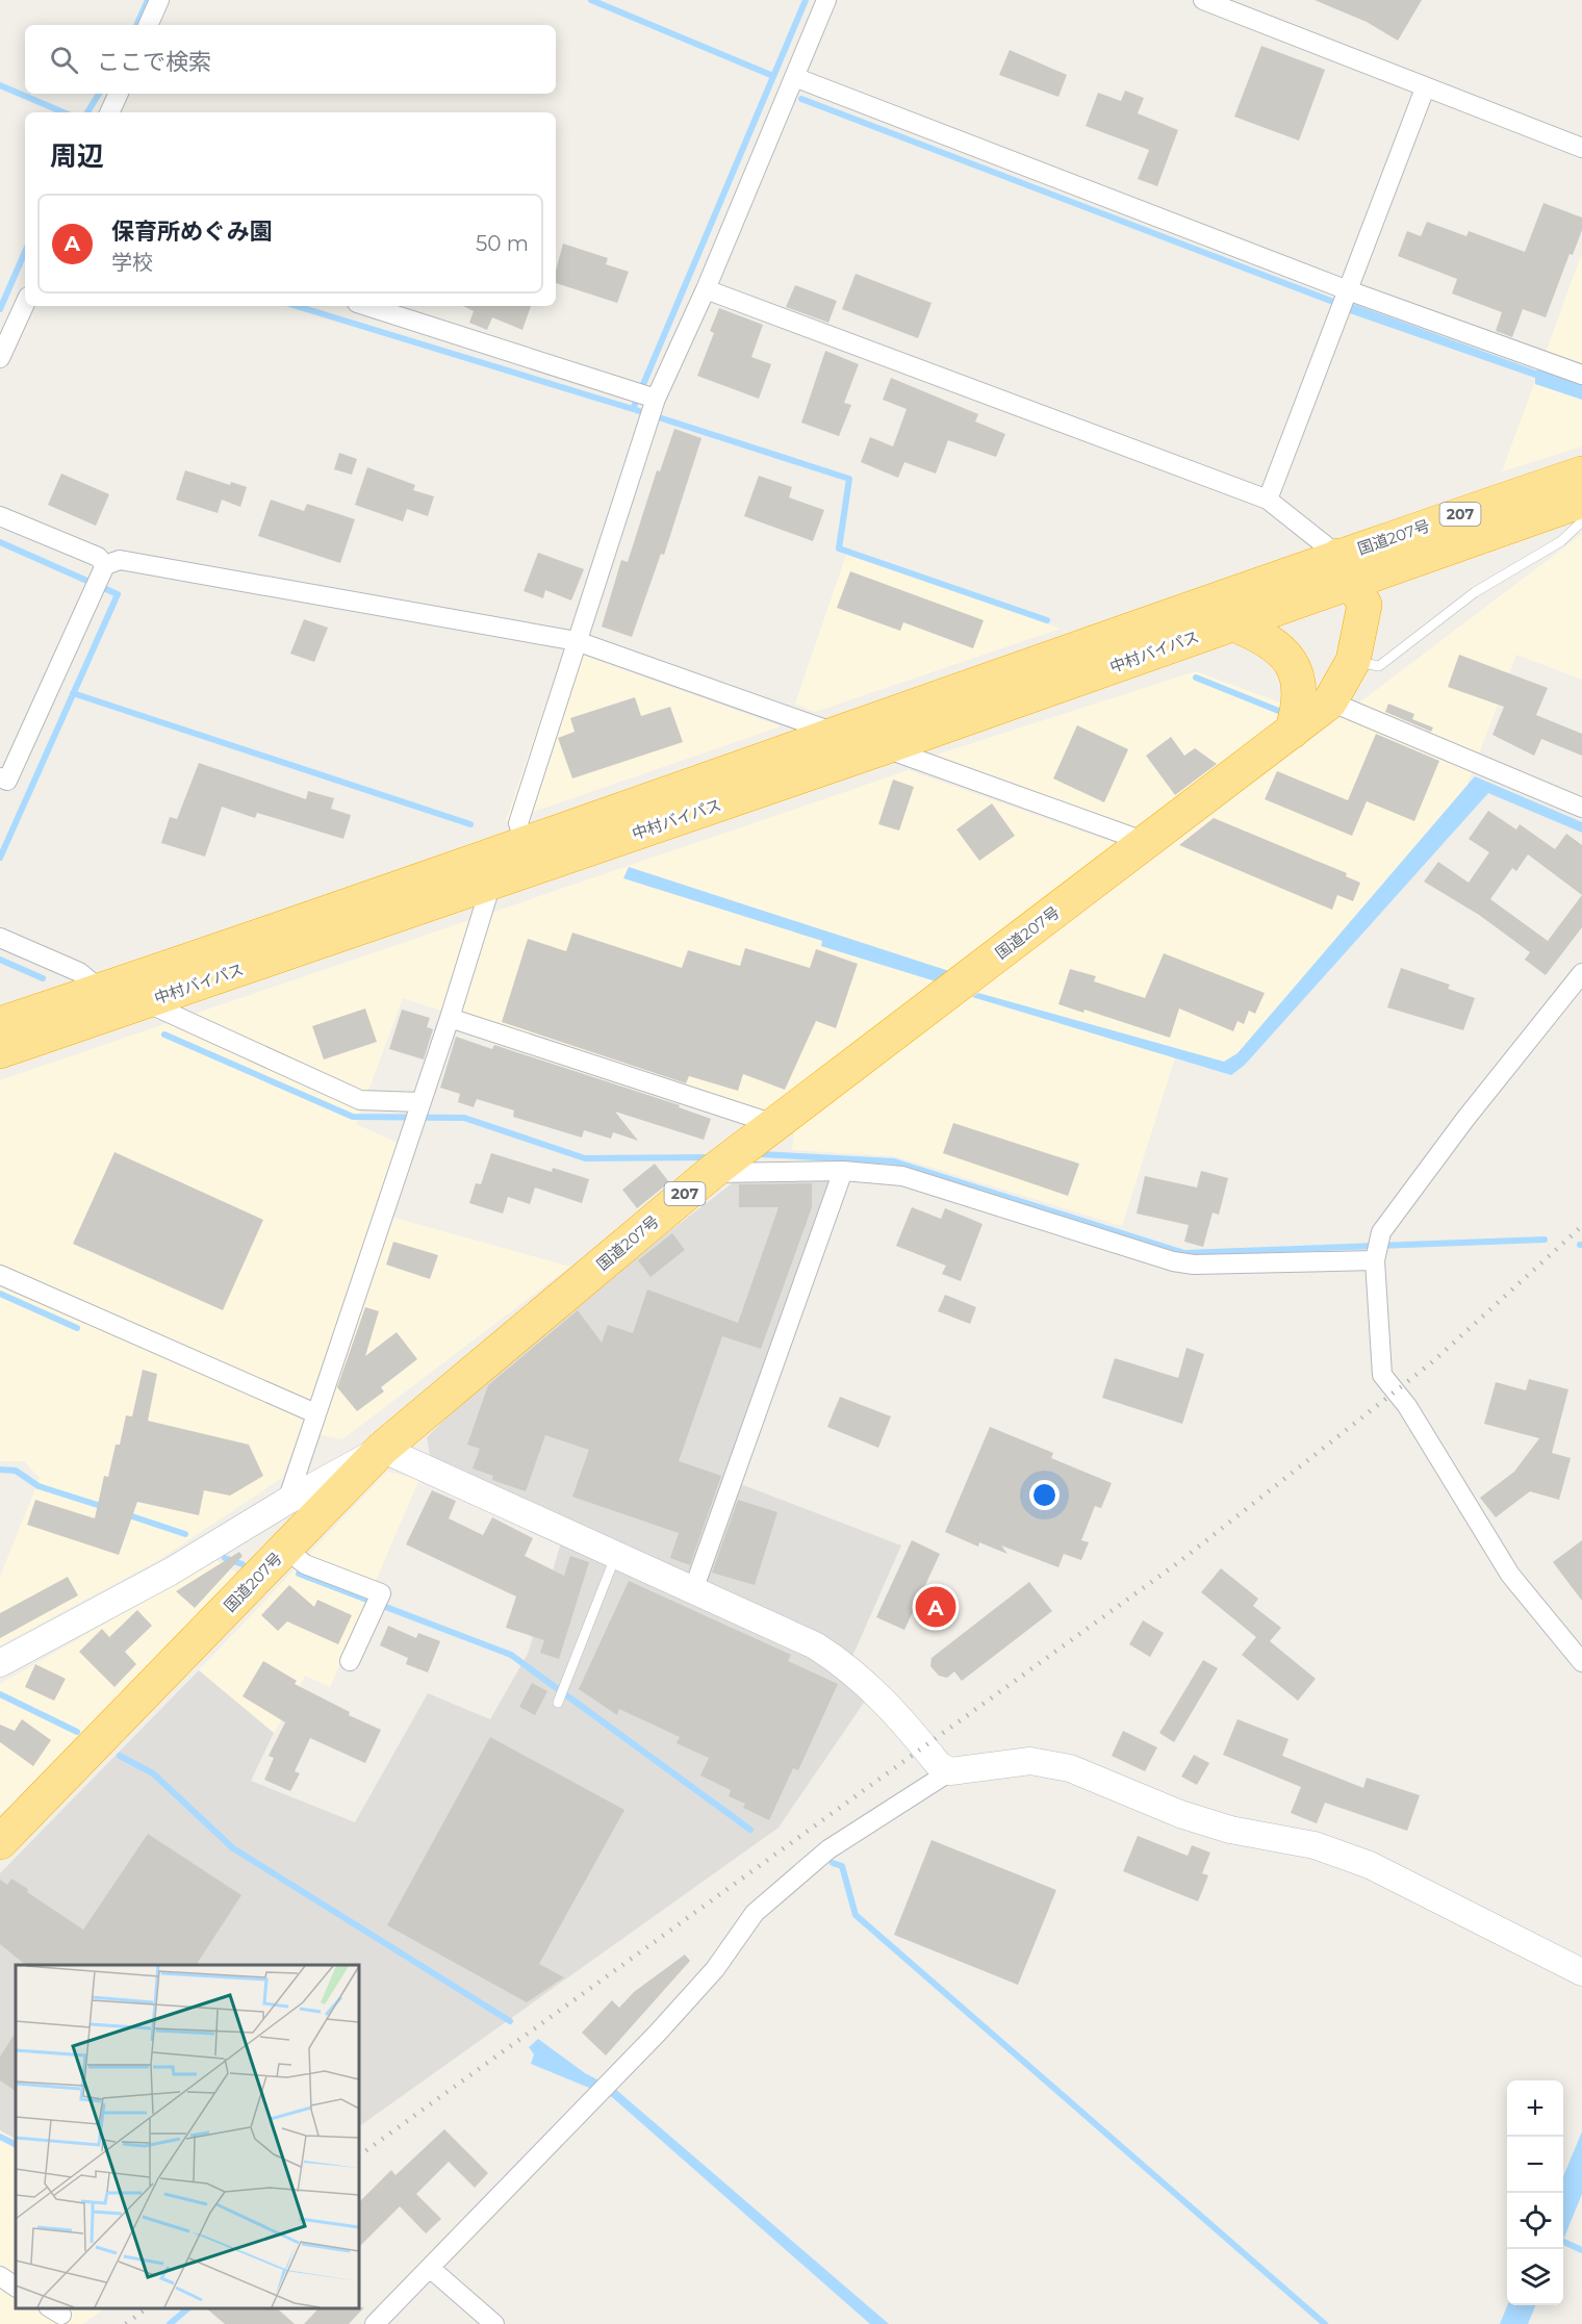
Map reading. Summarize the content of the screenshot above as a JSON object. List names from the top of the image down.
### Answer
{
  "streets": {
    "highway": ["207", "国道207号", "中村バイパス"]
  },
  "crossings": [
    ["国道207号", "中村バイパス"]
  ],
  "page": {
    "search": "ここで検索",
    "heading": "周辺",
    "list": [
      {
        "mark": "A",
        "name": "保育所めぐみ園",
        "note": "学校",
        "value": "50 m"
      }
    ],
    "pins": "A",
    "map_buttons": ["+", "−"]
  }
}
